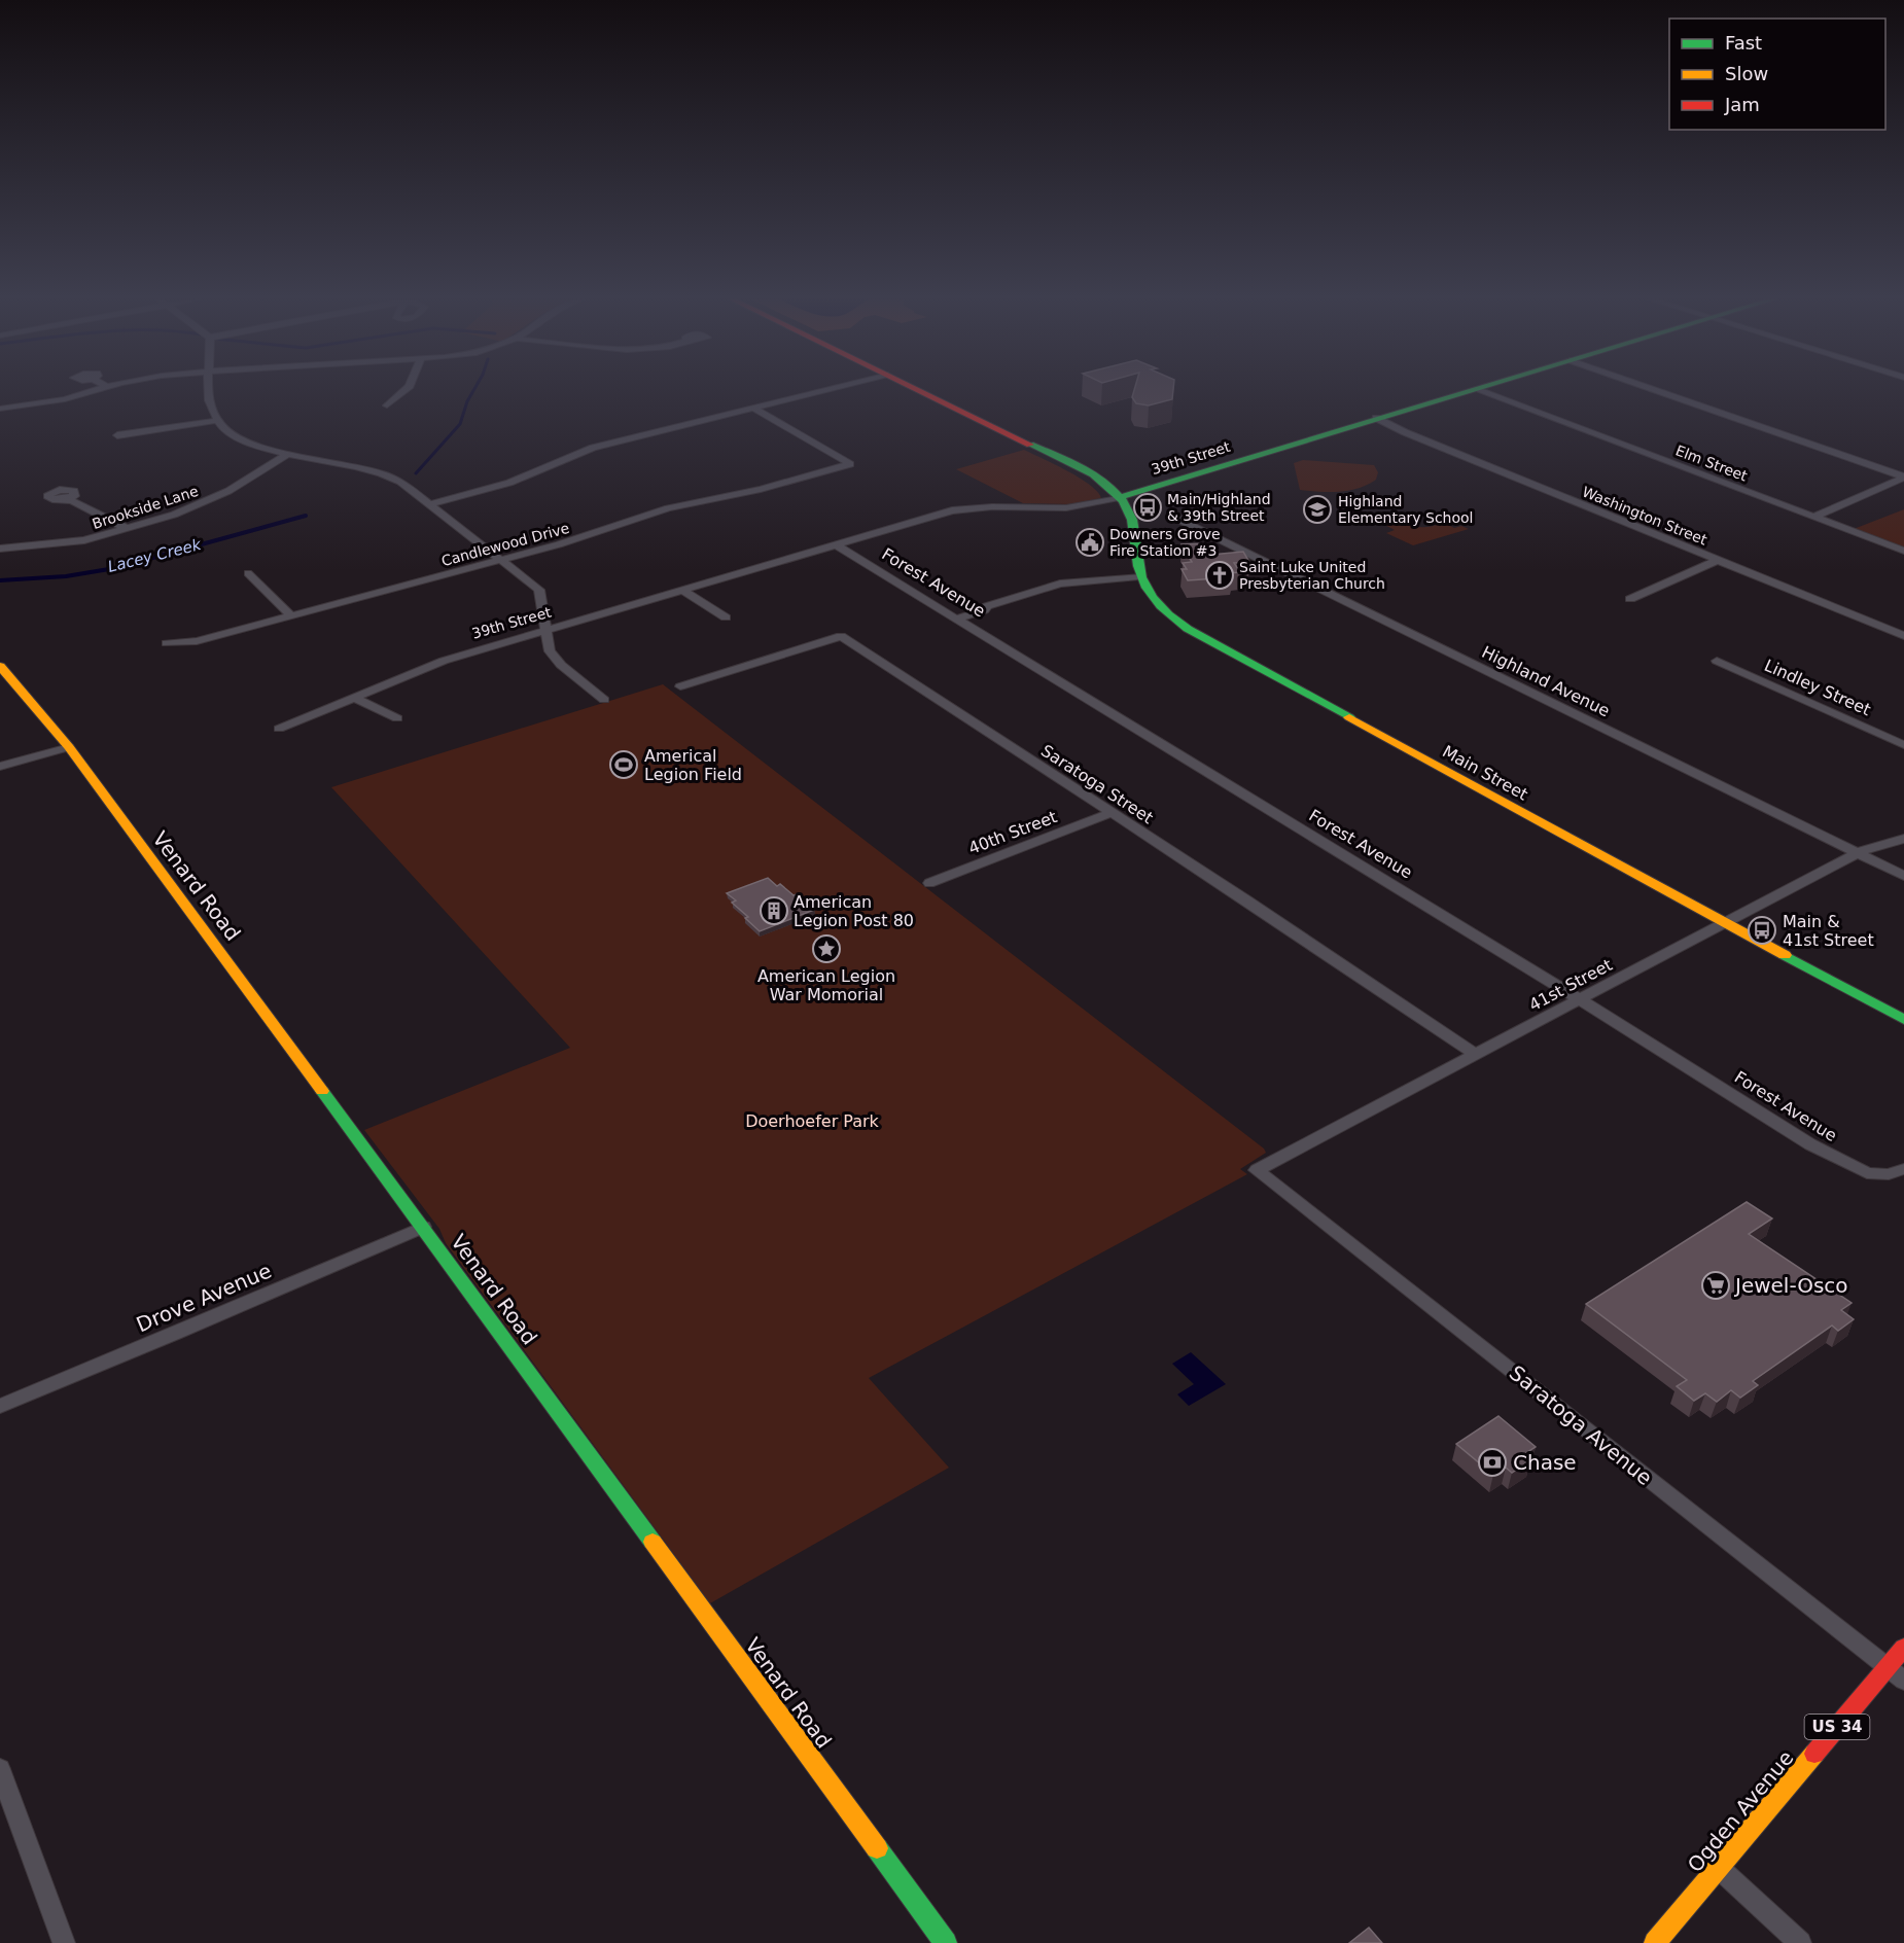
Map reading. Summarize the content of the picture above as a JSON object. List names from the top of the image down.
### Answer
{
  "streets": {
    "street": [
      "39th Street",
      "Elm Street",
      "Brookside Lane",
      "Washington Street",
      "Candlewood Drive",
      "Forest Avenue",
      "Highland Avenue",
      "Lindley Street",
      "Main Street",
      "Saratoga Street",
      "40th Street",
      "Venard Road",
      "41st Street",
      "Drove Avenue",
      "Saratoga Avenue",
      "US 34",
      "Ogden Avenue"
    ]
  },
  "crossings": [
    ["39th Street", "Washington Street"],
    ["39th Street", "Forest Avenue"],
    ["39th Street", "Main Street"],
    ["Forest Avenue", "41st Street"],
    ["Highland Avenue", "41st Street"],
    ["Main Street", "41st Street"],
    ["Saratoga Street", "40th Street"],
    ["Saratoga Street", "41st Street"],
    ["Venard Road", "Drove Avenue"],
    ["41st Street", "Saratoga Avenue"],
    ["Saratoga Avenue", "Ogden Avenue"]
  ],
  "water": ["Lacey Creek"],
  "parks": ["Doerhoefer Park"],
  "places": {
    "bus stop": ["Main/Highland & 39th Street", "Main & 41st Street"],
    "school or university": ["Highland Elementary School"],
    "public building": ["Downers Grove Fire Station #3"],
    "church": ["Saint Luke United Presbyterian Church"],
    "sports": ["Americal Legion Field"],
    "building": ["American Legion Post 80"],
    "place": ["American Legion War Momorial"],
    "supermarket": ["Jewel-Osco"],
    "bank": ["Chase"]
  },
  "legend": ["Fast", "Slow", "Jam"]
}
